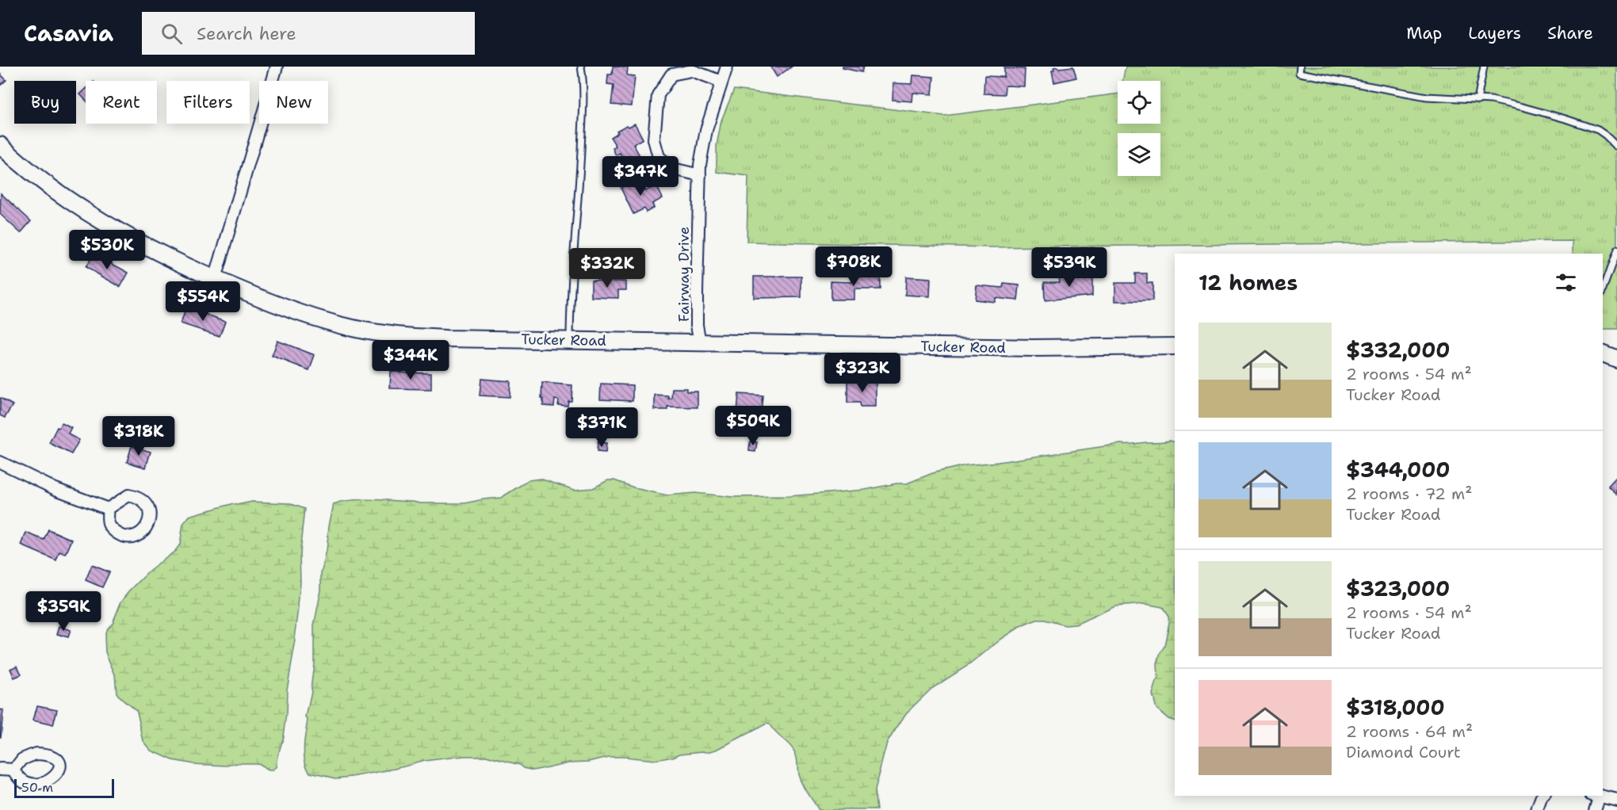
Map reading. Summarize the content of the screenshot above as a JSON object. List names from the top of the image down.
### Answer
{
  "streets": {
    "main road": ["Tucker Road"],
    "street": ["Fairway Drive"]
  },
  "crossings": [
    ["Fairway Drive", "Tucker Road"]
  ],
  "scale_bar": "50 m",
  "page": {
    "header": "Casavia",
    "search": "Search here",
    "nav": ["Map", "Layers", "Share"],
    "chip": [
      "Buy",
      "Rent",
      "Filters",
      "New"
    ],
    "price": [
      "$347K",
      "$530K",
      "$708K",
      "$539K",
      "$332K",
      "$554K",
      "$344K",
      "$323K",
      "$509K",
      "$371K",
      "$318K",
      "$359K"
    ],
    "heading": "12 homes",
    "list": [
      {
        "name": "$332,000",
        "note": "2 rooms · 54 m² · Tucker Road"
      },
      {
        "name": "$344,000",
        "note": "2 rooms · 72 m² · Tucker Road"
      },
      {
        "name": "$323,000",
        "note": "2 rooms · 54 m² · Tucker Road"
      },
      {
        "name": "$318,000",
        "note": "2 rooms · 64 m² · Diamond Court"
      }
    ],
    "scale": "50 m"
  }
}
